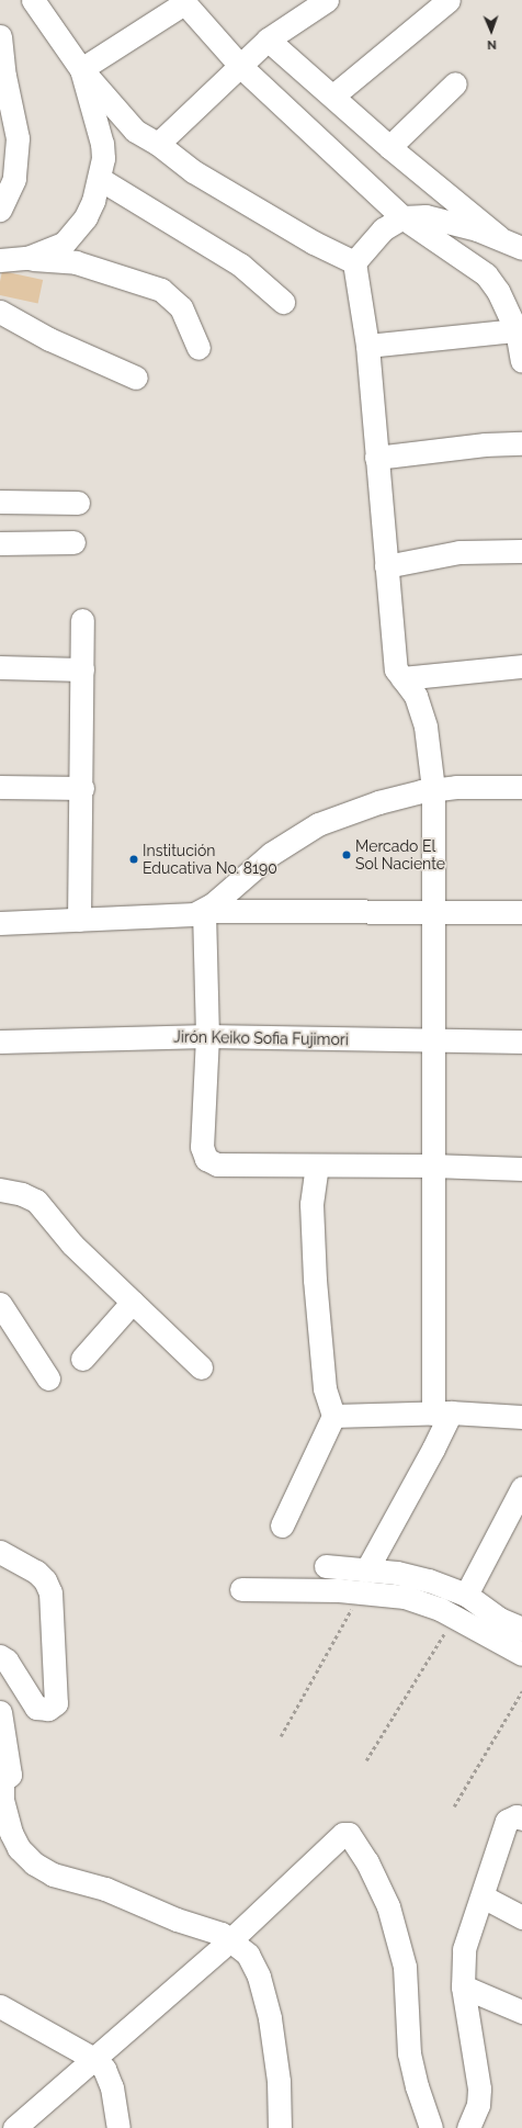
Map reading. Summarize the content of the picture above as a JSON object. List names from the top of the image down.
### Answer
{
  "streets": {
    "street": ["Jirón Keiko Sofia Fujimori"]
  },
  "places": ["Mercado El Sol Naciente", "Institución Educativa No. 8190"],
  "north": "bottom"
}
